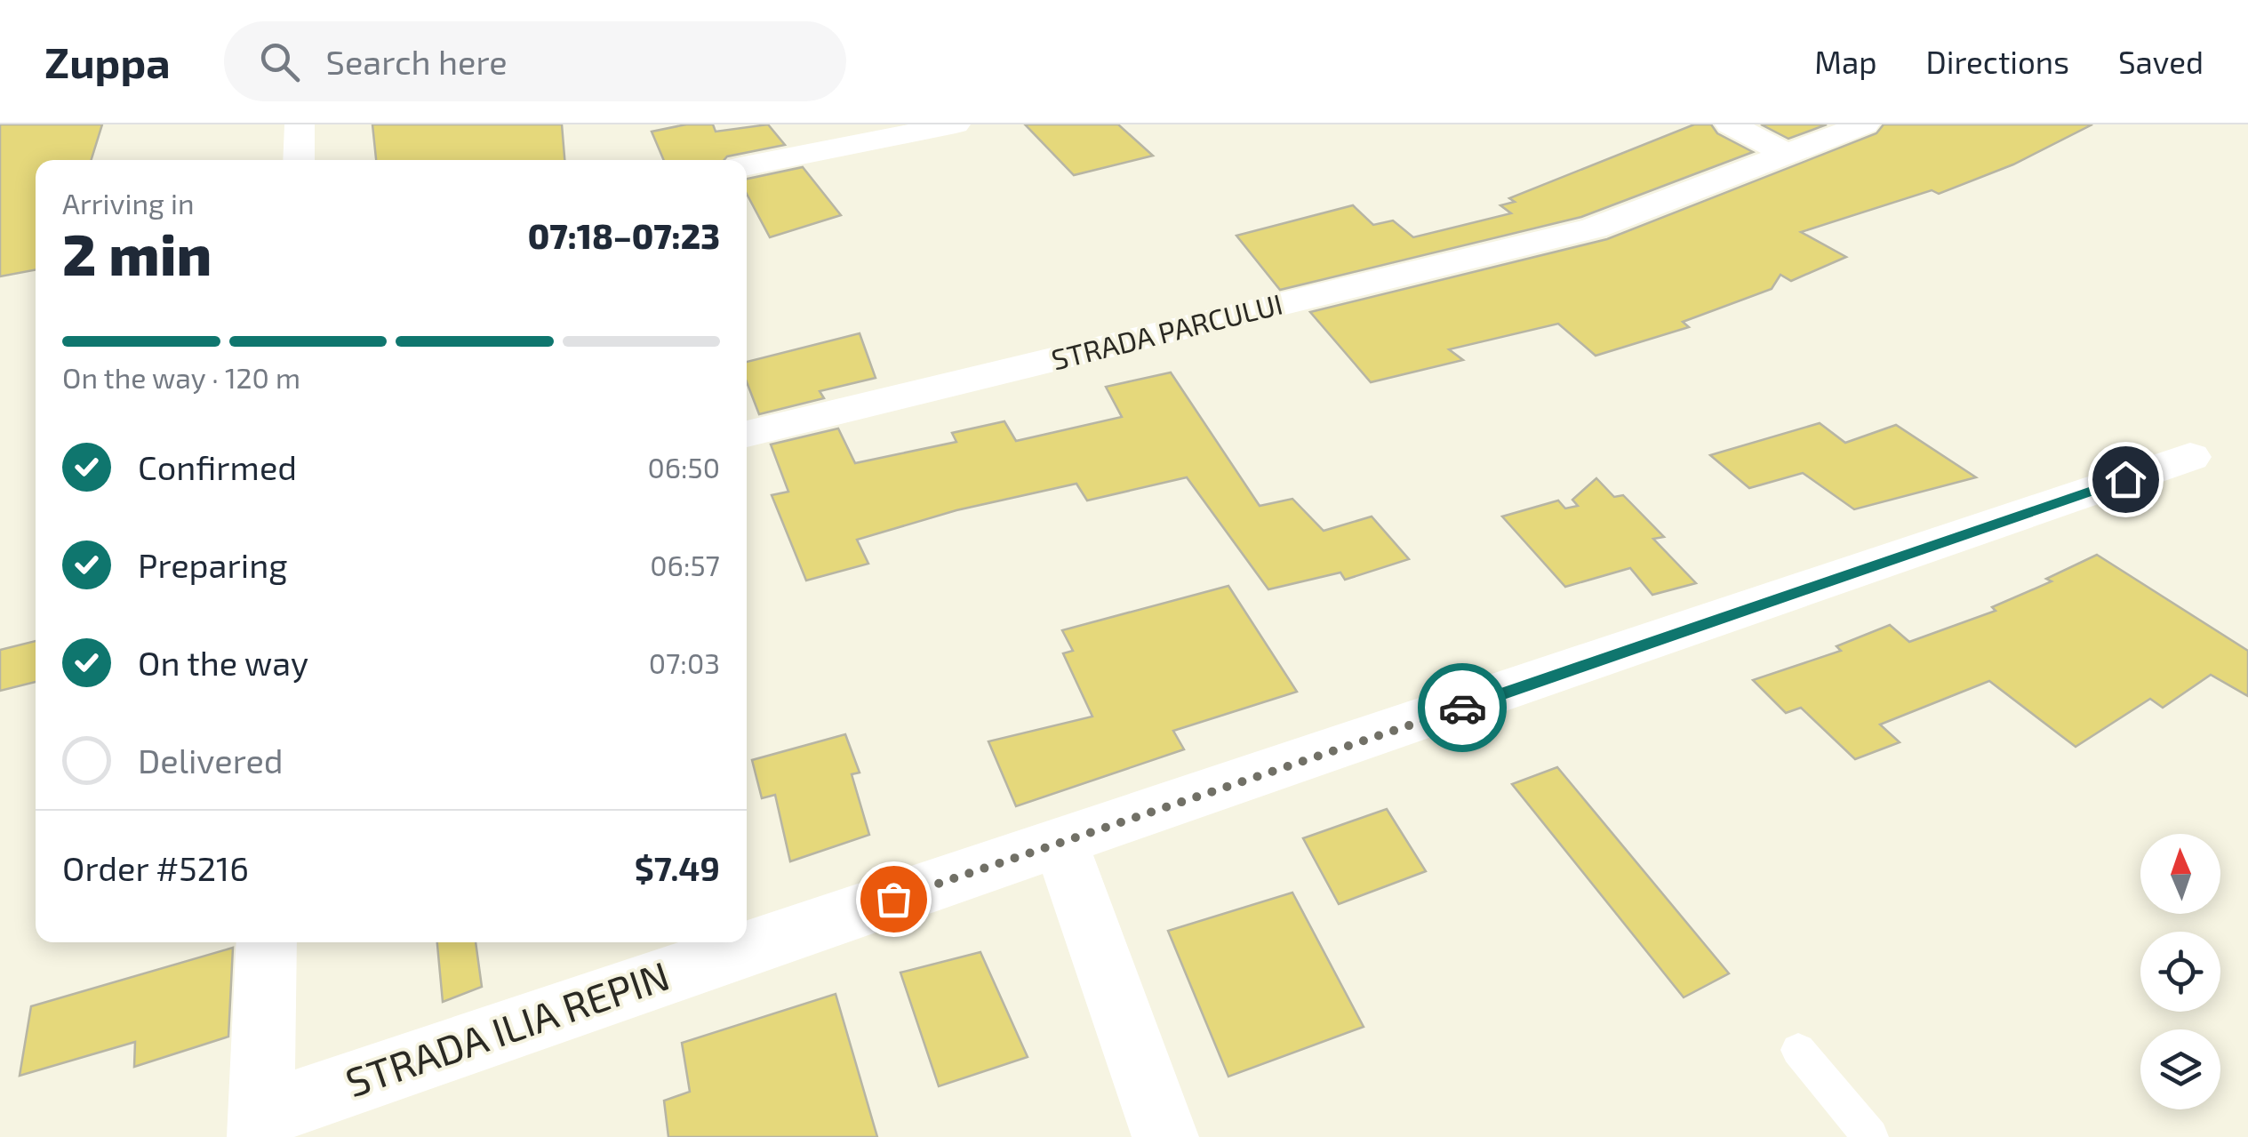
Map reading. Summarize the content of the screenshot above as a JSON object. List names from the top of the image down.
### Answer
{
  "streets": {
    "street": ["STRADA PARCULUI", "STRADA ILIA REPIN"]
  },
  "north": "top",
  "page": {
    "header": "Zuppa",
    "search": "Search here",
    "nav": ["Map", "Directions", "Saved"],
    "heading": ["2 min", "Arriving in", "07:18–07:23"],
    "panel": ["Order #5216", "$7.49"],
    "bar": "On the way · 120 m",
    "list": [
      ["Confirmed", "06:50"],
      ["Preparing", "06:57"],
      ["On the way", "07:03"],
      "Delivered"
    ]
  }
}
